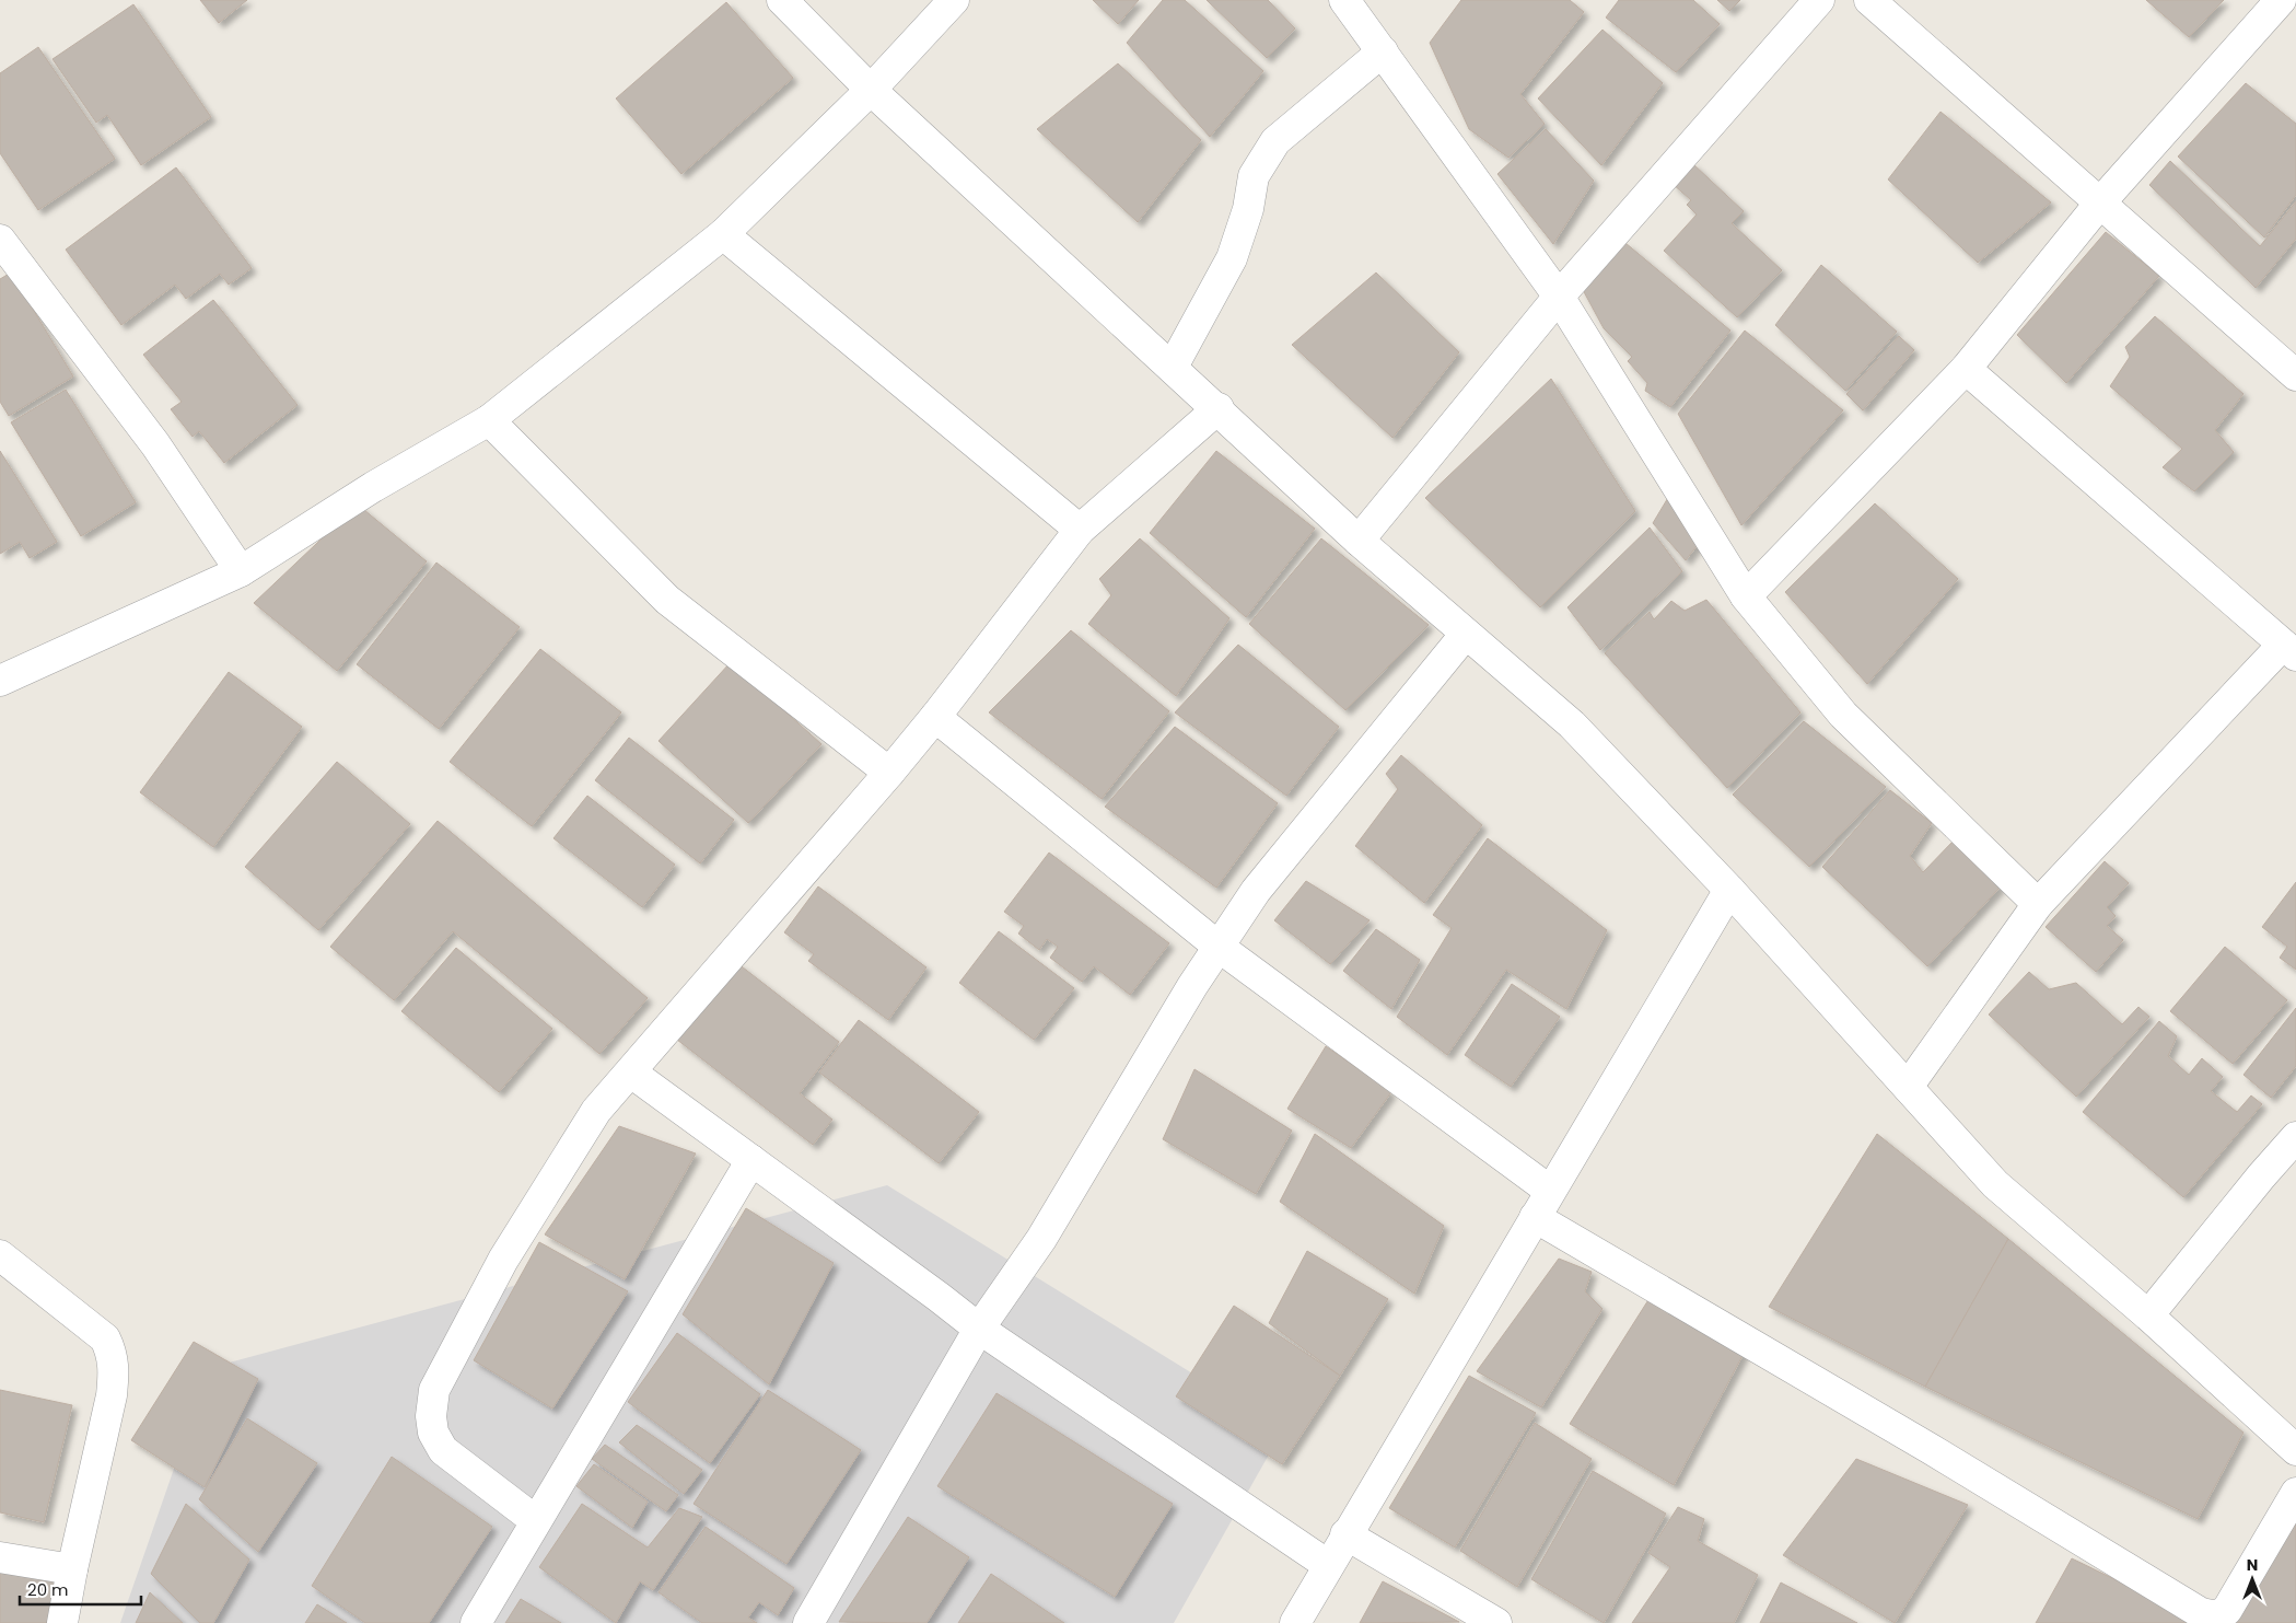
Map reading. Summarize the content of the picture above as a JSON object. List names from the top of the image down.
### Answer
{
  "scale_bar": "20 m",
  "north": "top"
}
